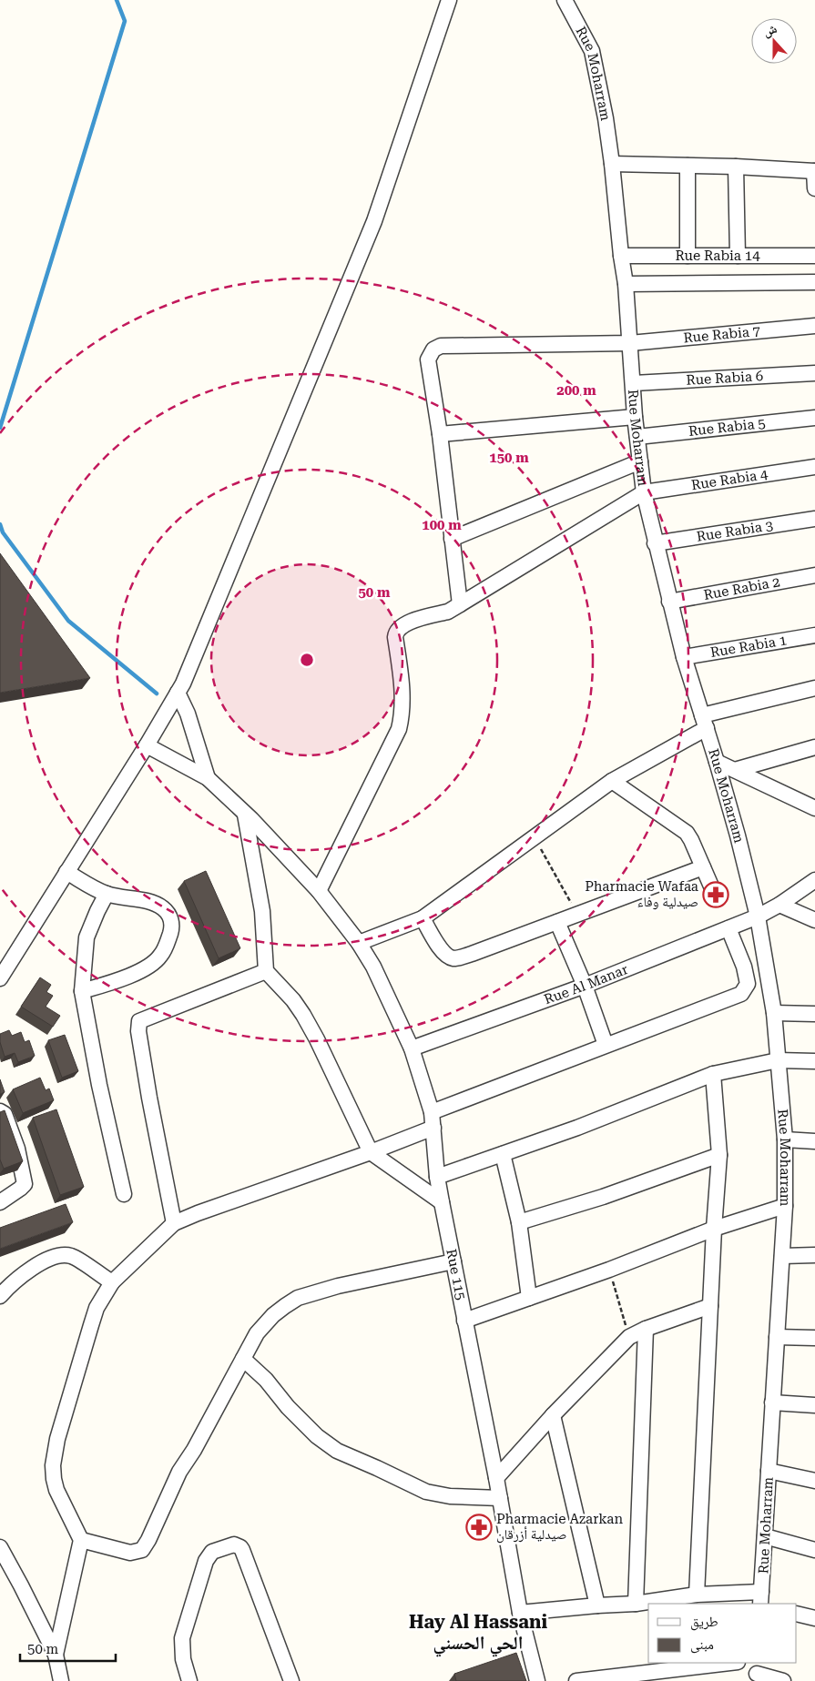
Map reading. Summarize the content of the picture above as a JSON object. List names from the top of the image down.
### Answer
{
  "streets": {
    "street": [
      "Rue Moharram",
      "Rue Rabia 14",
      "Rue Rabia 7",
      "Rue Rabia 6",
      "Rue Rabia 5",
      "Rue Rabia 4",
      "Rue Rabia 3",
      "Rue Rabia 2",
      "Rue Rabia 1",
      "Rue Al Manar",
      "Rue 115"
    ]
  },
  "crossings": [
    ["Rue Moharram", "Rue Rabia 14"],
    ["Rue Moharram", "Rue Rabia 7"],
    ["Rue Moharram", "Rue Rabia 6"],
    ["Rue Moharram", "Rue Rabia 5"],
    ["Rue Moharram", "Rue Rabia 4"],
    ["Rue Moharram", "Rue Rabia 3"],
    ["Rue Moharram", "Rue Rabia 2"],
    ["Rue Moharram", "Rue Rabia 1"],
    ["Rue Moharram", "Rue Al Manar"],
    ["Rue Al Manar", "Rue 115"]
  ],
  "districts": ["Hay Al Hassani الحي الحسني"],
  "places": {
    "pharmacy": ["Pharmacie Wafaa صيدلية وفاء", "Pharmacie Azarkan صيدلية أزرقان"]
  },
  "legend": ["طريق", "مبنى"],
  "scale_bar": "50 m",
  "north": "top",
  "rings": [
    "200 m",
    "150 m",
    "100 m",
    "50 m"
  ]
}
